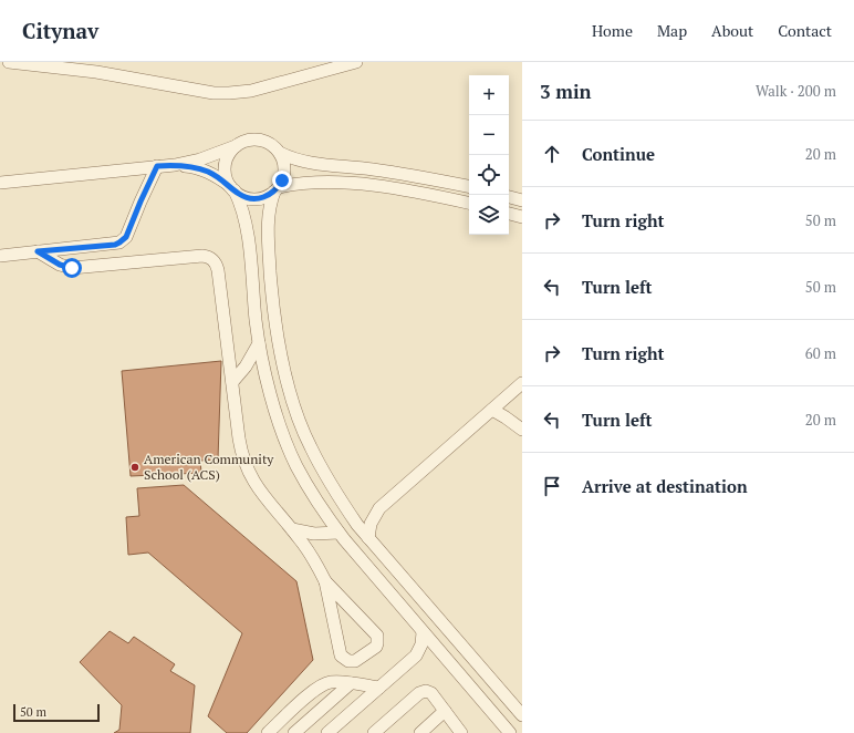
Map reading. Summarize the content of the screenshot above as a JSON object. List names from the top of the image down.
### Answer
{
  "places": ["American Community School (ACS)"],
  "scale_bar": "50 m",
  "page": {
    "header": "Citynav",
    "nav": [
      "Home",
      "Map",
      "About",
      "Contact"
    ],
    "heading": ["3 min", "Walk · 200 m"],
    "map_buttons": ["+", "−"],
    "list": [
      ["Continue", "20 m"],
      ["Turn right", "50 m"],
      ["Turn left", "50 m"],
      ["Turn right", "60 m"],
      ["Turn left", "20 m"],
      "Arrive at destination"
    ],
    "scale": "50 m"
  }
}
